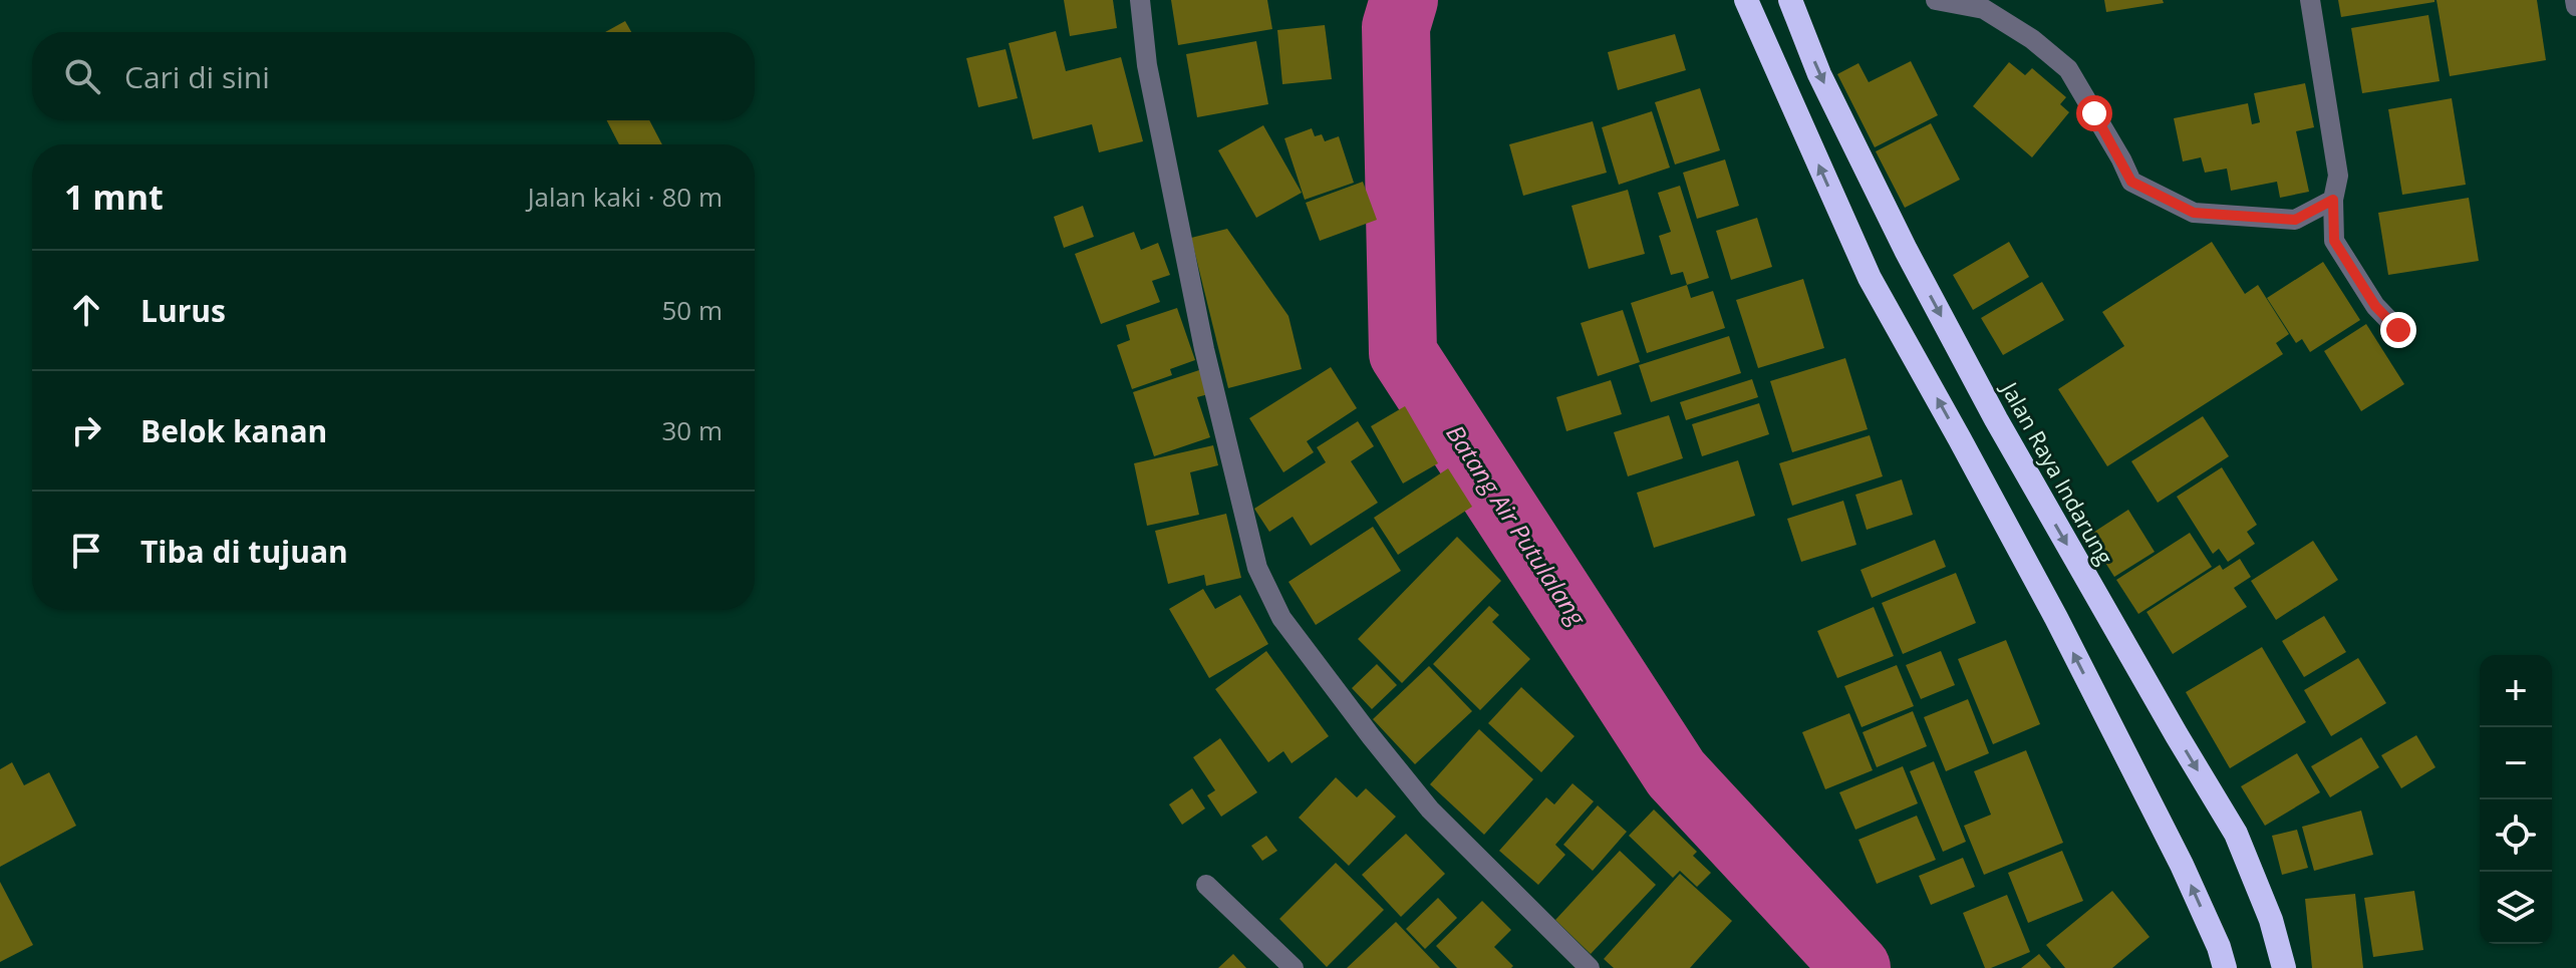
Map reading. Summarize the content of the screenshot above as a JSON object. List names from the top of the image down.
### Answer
{
  "streets": {
    "highway": ["Jalan Raya Indarung"]
  },
  "water": ["Batang Air Putulalang"],
  "page": {
    "search": "Cari di sini",
    "heading": ["1 mnt", "Jalan kaki · 80 m"],
    "list": [
      ["Lurus", "50 m"],
      ["Belok kanan", "30 m"],
      "Tiba di tujuan"
    ],
    "map_buttons": ["+", "−"]
  }
}
